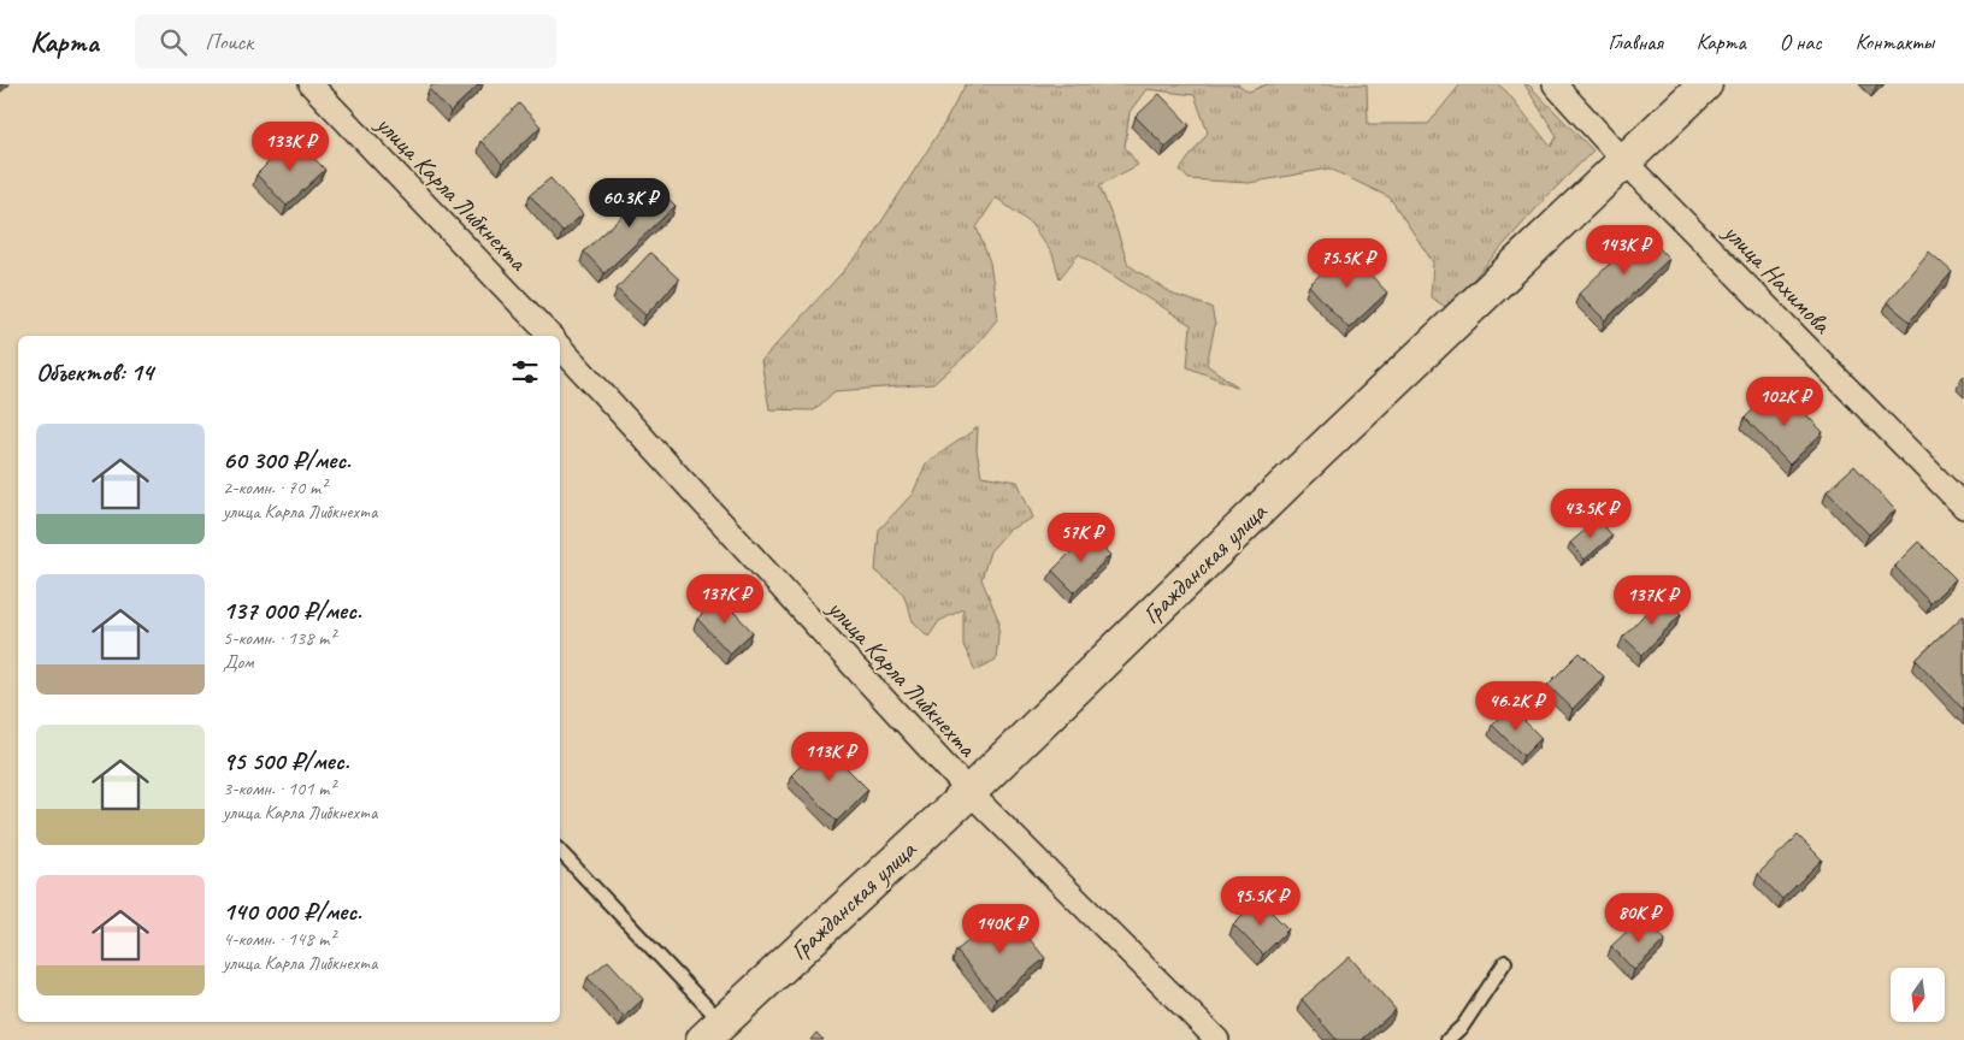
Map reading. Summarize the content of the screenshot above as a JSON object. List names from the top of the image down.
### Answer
{
  "streets": {
    "street": ["улица Карла Либкнехта", "улица Нахимова", "Гражданская улица"]
  },
  "crossings": [
    ["улица Карла Либкнехта", "Гражданская улица"],
    ["улица Нахимова", "Гражданская улица"]
  ],
  "north": "bottom",
  "page": {
    "header": "Карта",
    "search": "Поиск",
    "nav": [
      "Главная",
      "Карта",
      "О нас",
      "Контакты"
    ],
    "price": [
      "133K ₽",
      "60.3K ₽",
      "143K ₽",
      "75.5K ₽",
      "102K ₽",
      "43.5K ₽",
      "57K ₽",
      "137K ₽",
      "137K ₽",
      "46.2K ₽",
      "113K ₽",
      "95.5K ₽",
      "80K ₽",
      "140K ₽"
    ],
    "heading": "Объектов: 14",
    "list": [
      {
        "name": "60 300 ₽/мес.",
        "note": "2-комн. · 70 m² · улица Карла Либкнехта"
      },
      {
        "name": "137 000 ₽/мес.",
        "note": "5-комн. · 138 m² · Дом"
      },
      {
        "name": "95 500 ₽/мес.",
        "note": "3-комн. · 101 m² · улица Карла Либкнехта"
      },
      {
        "name": "140 000 ₽/мес.",
        "note": "4-комн. · 148 m² · улица Карла Либкнехта"
      }
    ]
  }
}
